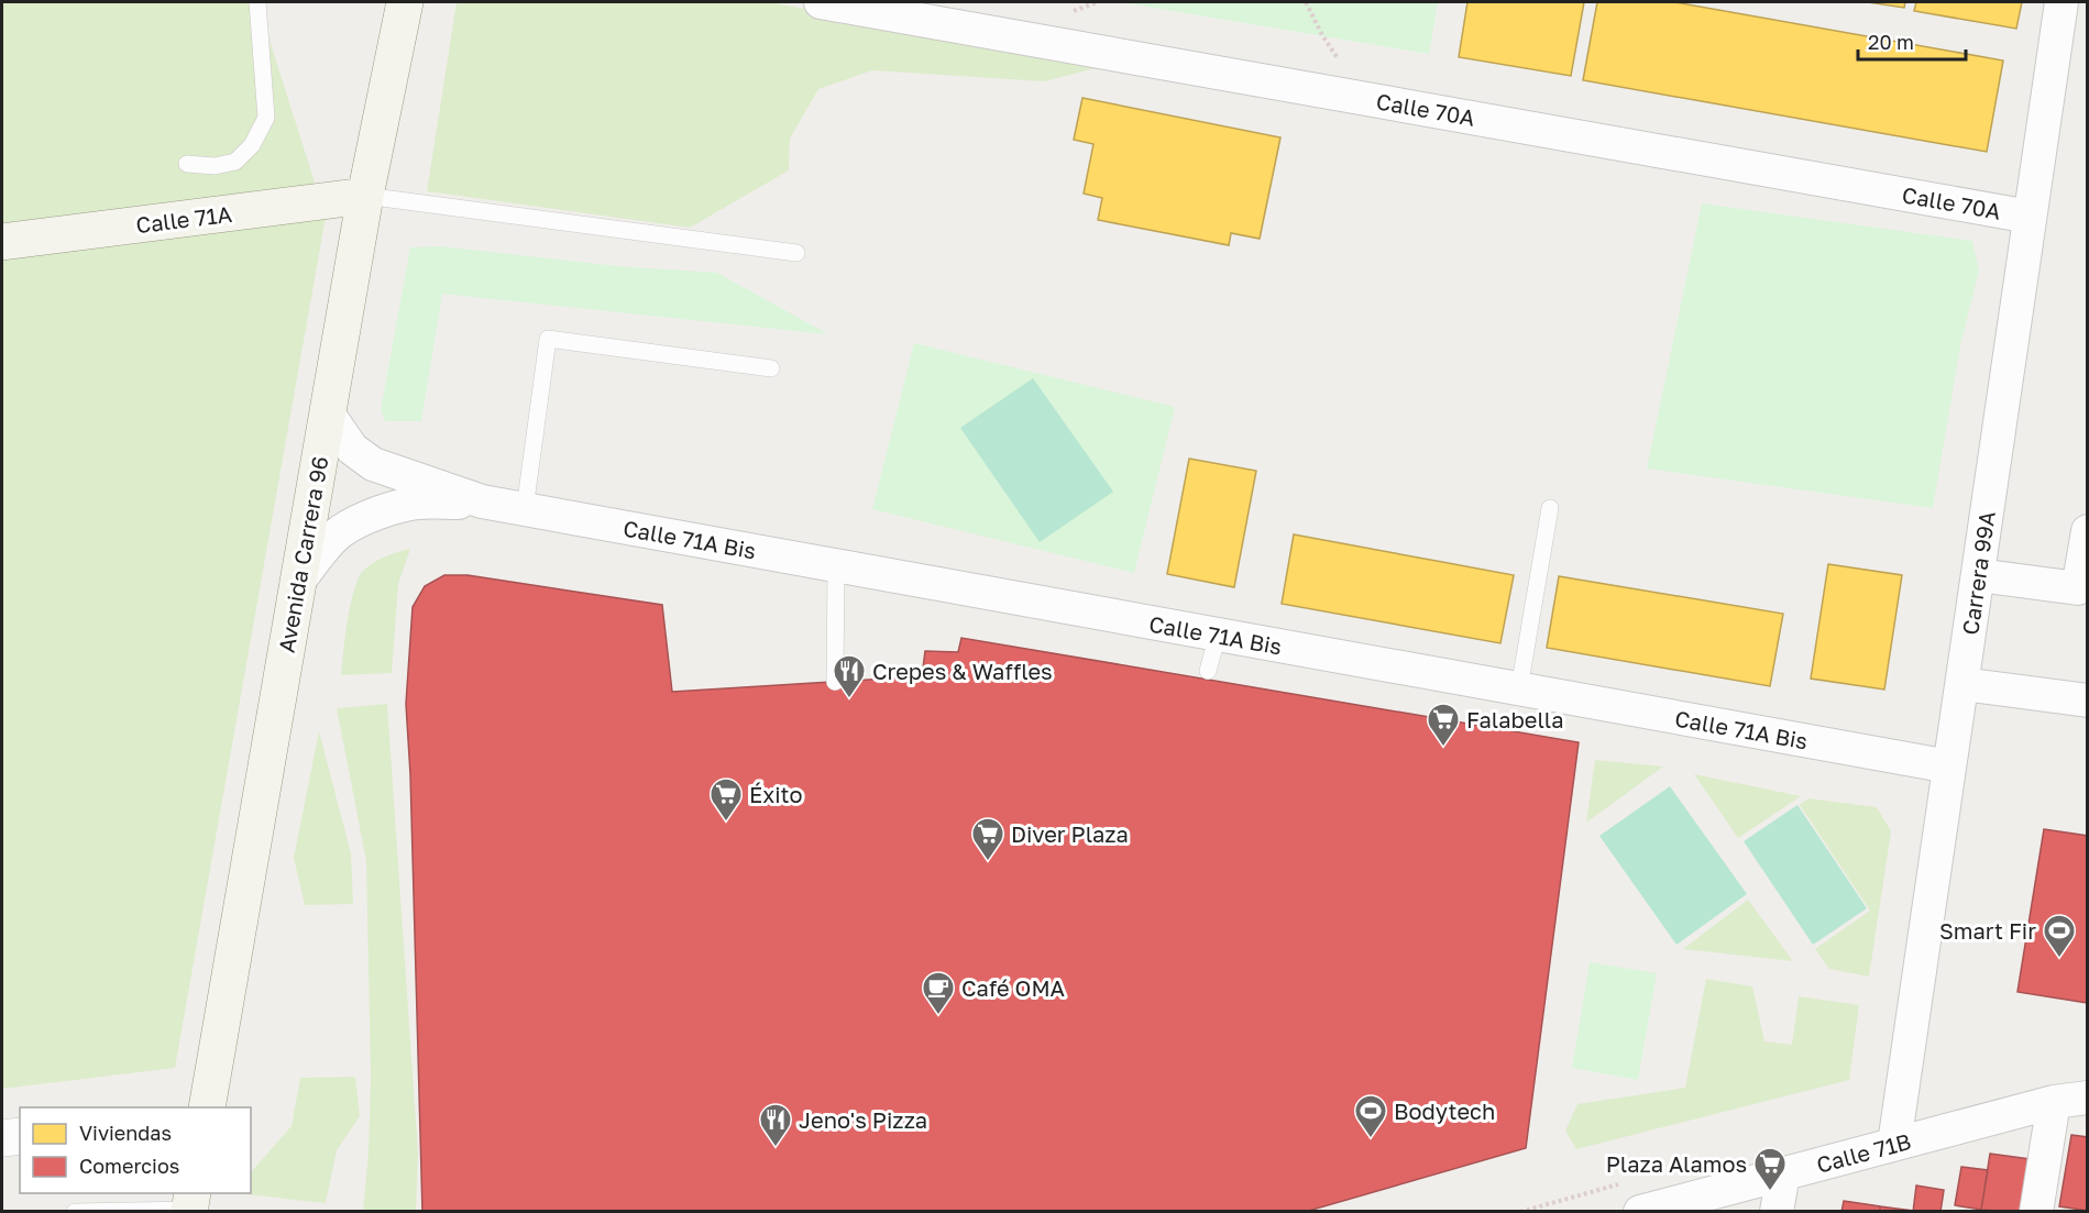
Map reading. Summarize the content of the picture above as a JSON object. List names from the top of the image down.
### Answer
{
  "streets": {
    "main road": ["Calle 71A", "Avenida Carrera 96"],
    "street": [
      "Calle 70A",
      "Calle 71A Bis",
      "Carrera 99A",
      "Calle 71B"
    ]
  },
  "crossings": [
    ["Calle 70A", "Carrera 99A"],
    ["Calle 71A", "Avenida Carrera 96"],
    ["Calle 71A Bis", "Avenida Carrera 96"],
    ["Calle 71A Bis", "Carrera 99A"],
    ["Carrera 99A", "Calle 71B"]
  ],
  "places": {
    "restaurant": ["Crepes & Waffles", "Jeno's Pizza"],
    "supermarket": [
      "Falabella",
      "Éxito",
      "Diver Plaza",
      "Plaza Alamos"
    ],
    "sports": ["Smart Fir", "Bodytech"],
    "cafe": ["Café OMA"]
  },
  "legend": ["Viviendas", "Comercios"],
  "scale_bar": "20 m"
}
